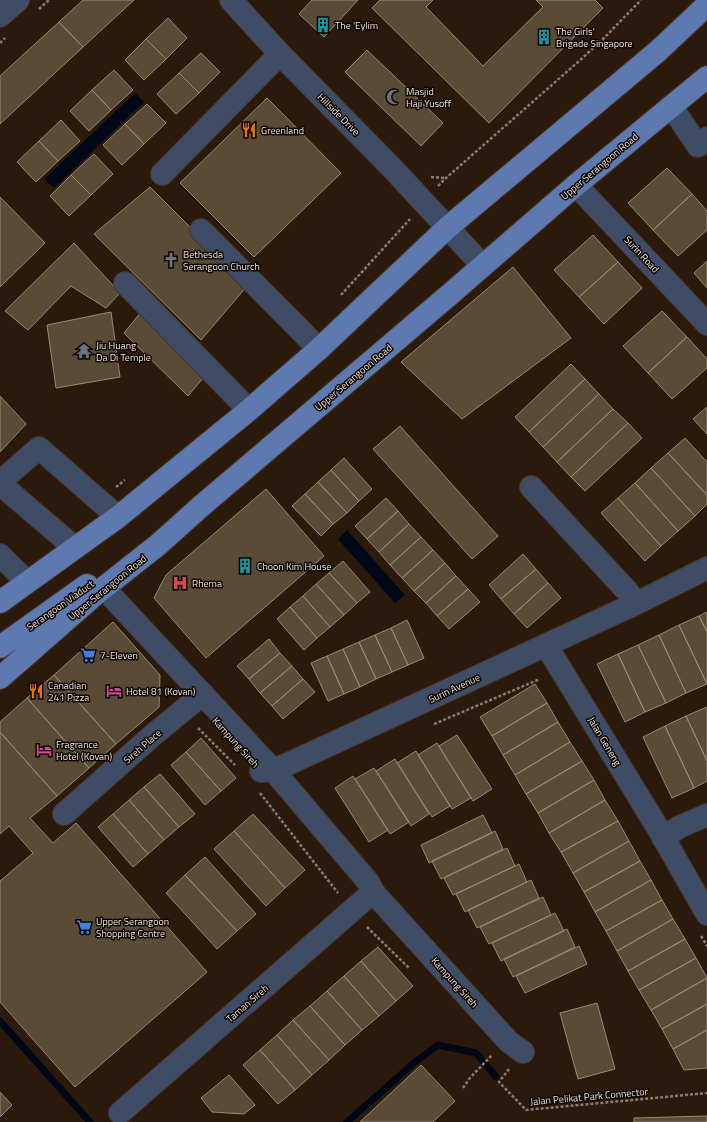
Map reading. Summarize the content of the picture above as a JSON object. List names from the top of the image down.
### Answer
{
  "streets": {
    "main road": ["Upper Serangoon Road", "Serangoon Viaduct"],
    "street": [
      "Hillside Drive",
      "Surin Road",
      "Surin Avenue",
      "Jalan Geneng",
      "Kampung Sireh",
      "Sireh Place",
      "Taman Sireh"
    ],
    "path": ["Jalan Pelikat Park Connector"]
  },
  "crossings": [
    ["Hillside Drive", "Upper Serangoon Road"],
    ["Upper Serangoon Road", "Surin Road"],
    ["Upper Serangoon Road", "Serangoon Viaduct"],
    ["Upper Serangoon Road", "Kampung Sireh"],
    ["Surin Avenue", "Jalan Geneng"],
    ["Surin Avenue", "Kampung Sireh"],
    ["Kampung Sireh", "Sireh Place"],
    ["Kampung Sireh", "Taman Sireh"],
    ["Kampung Sireh", "Jalan Pelikat Park Connector"]
  ],
  "places": {
    "building": ["The 'Eylim", "The Girls' Brigade Singapore", "Choon Kim House"],
    "mosque": ["Masjid Haji Yusoff"],
    "restaurant": ["Greenland", "Canadian 241 Pizza"],
    "church": ["Bethesda Serangoon Church"],
    "temple": ["Jiu Huang Da Di Temple"],
    "hospital": ["Rhema"],
    "supermarket": ["7-Eleven", "Upper Serangoon Shopping Centre"],
    "hotel": ["Hotel 81 (Kovan)", "Fragrance Hotel (Kovan)"]
  }
}
